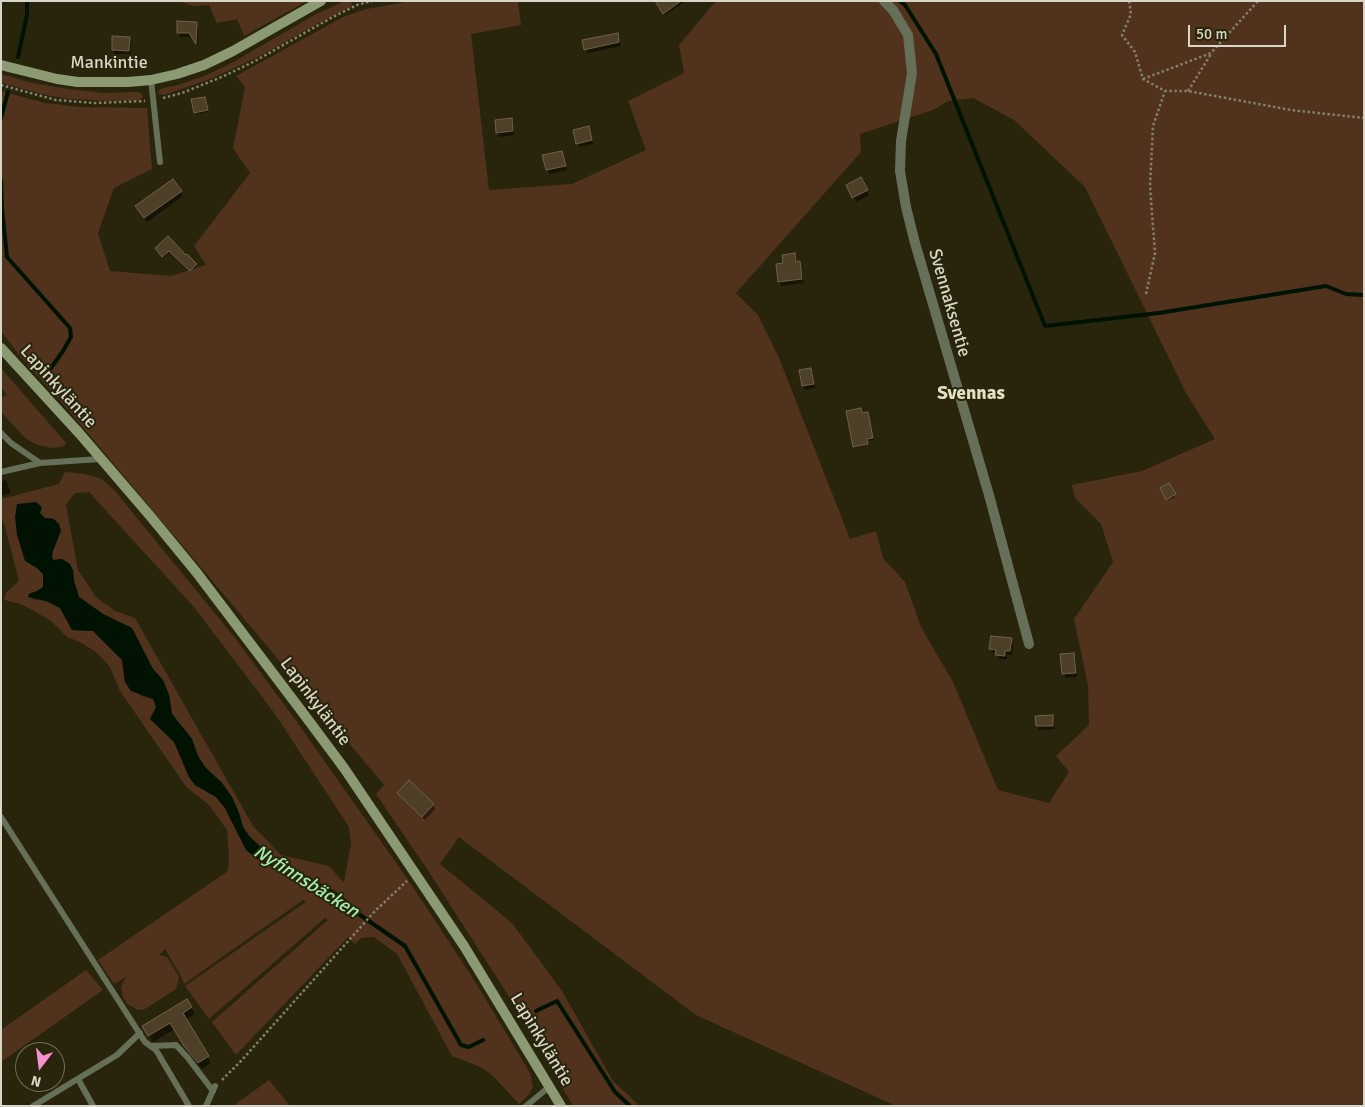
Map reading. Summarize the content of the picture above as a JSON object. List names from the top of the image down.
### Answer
{
  "streets": {
    "main road": ["Mankintie", "Lapinkyläntie"],
    "street": ["Svennaksentie"]
  },
  "districts": ["Svennas"],
  "water": ["Nyfinnsbäcken"],
  "scale_bar": "50 m",
  "north": "bottom"
}
